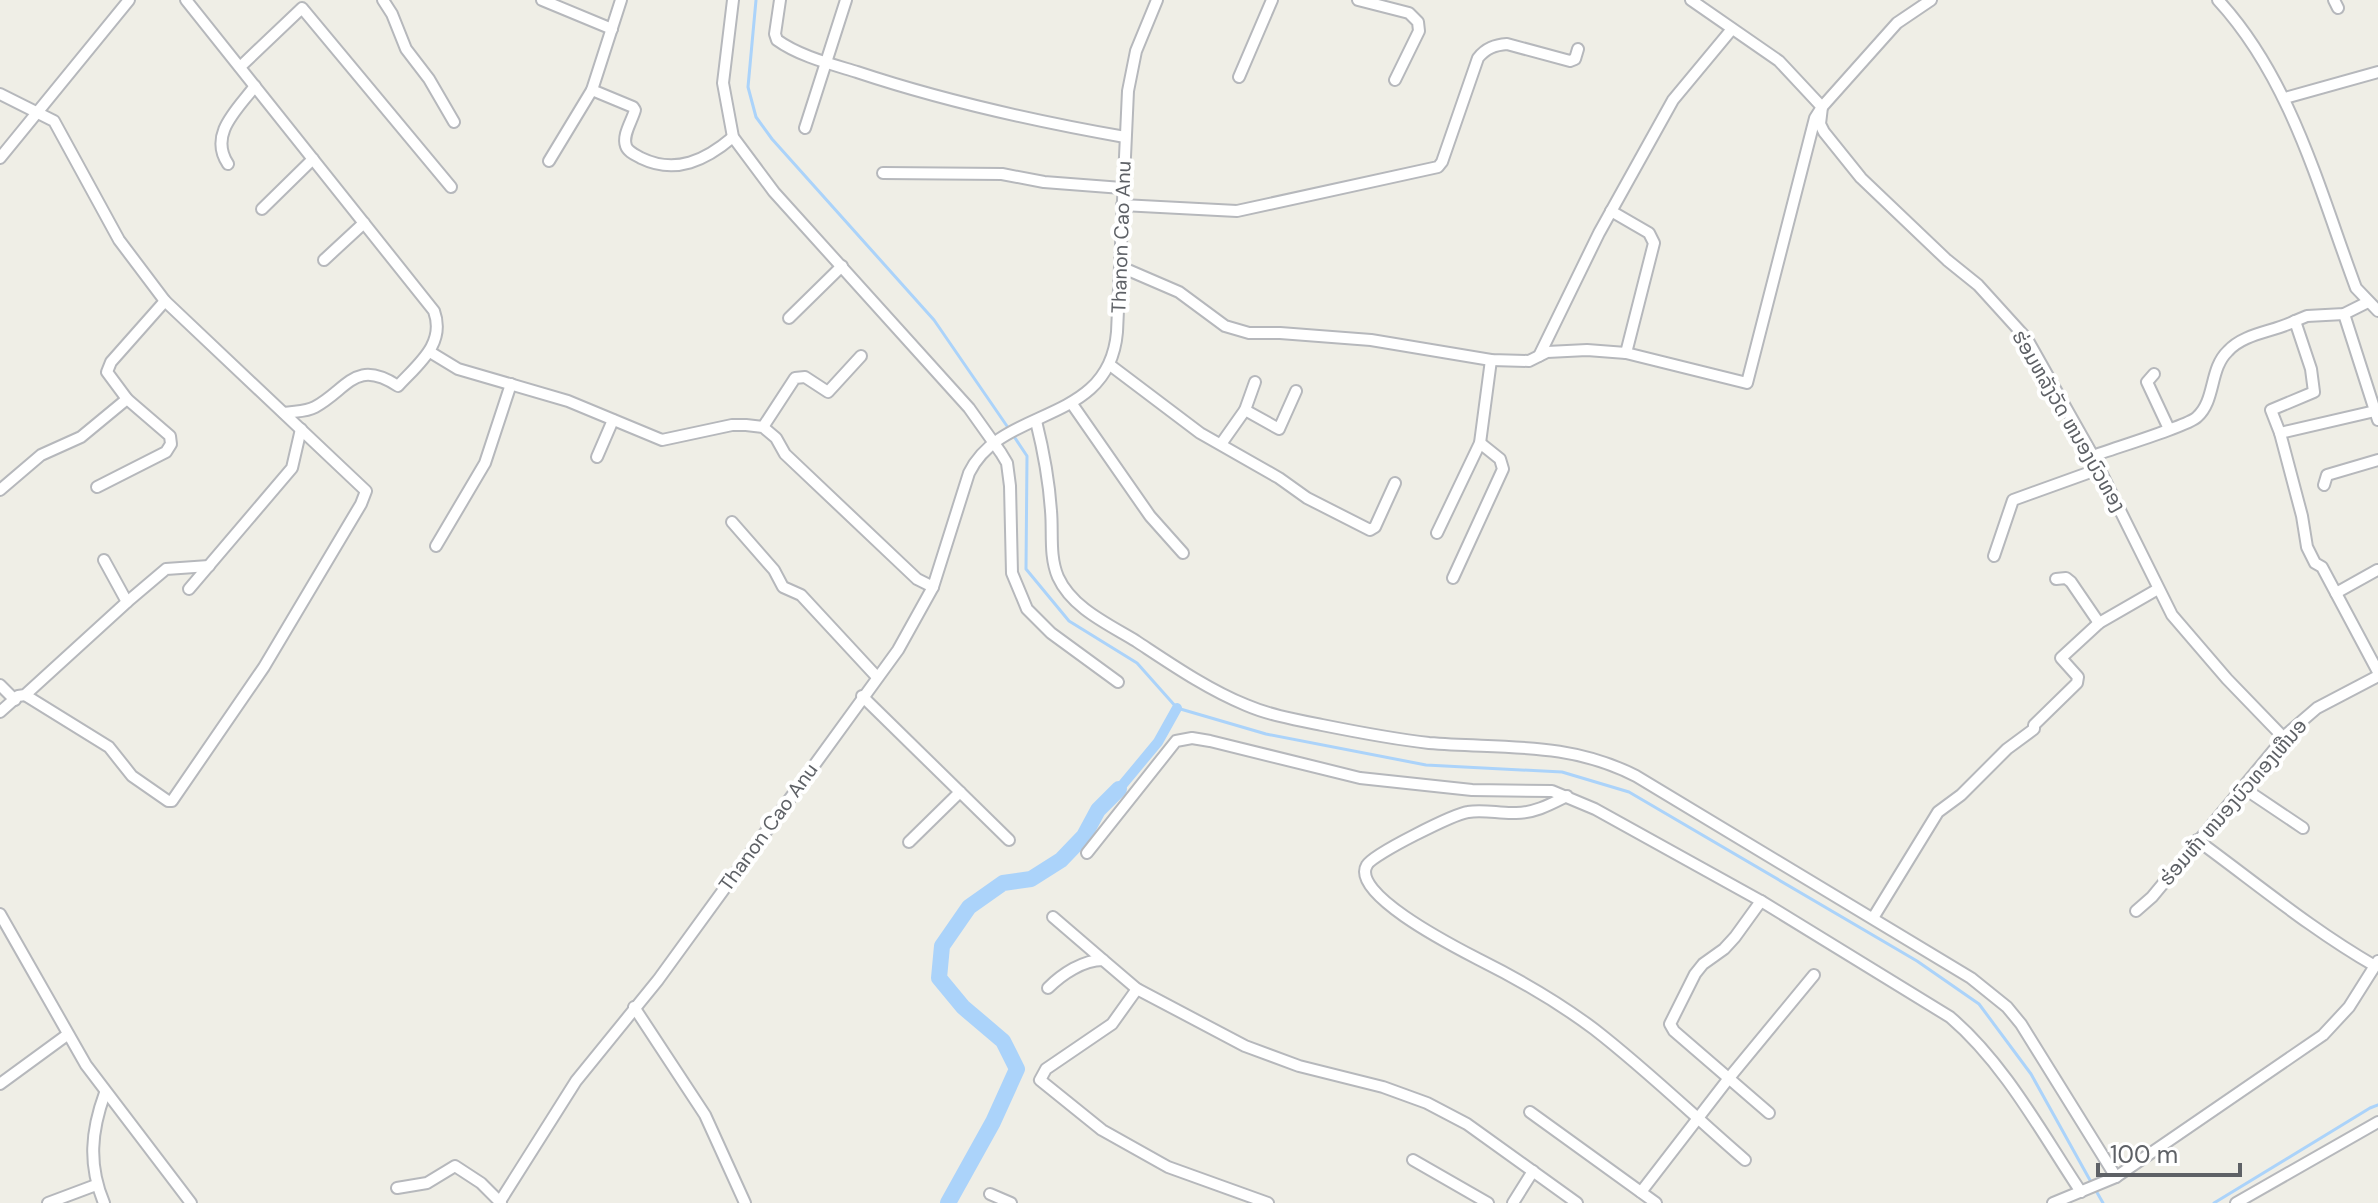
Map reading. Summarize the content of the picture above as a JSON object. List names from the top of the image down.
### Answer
{
  "streets": {
    "street": ["Thanon Cao Anu", "ຮ່ອມຫລັງວັດ ຫນອງບົວທອງ", "ຮ່ອມຫ້າ ຫນອງບົວທອງເຫືນອ"]
  },
  "crossings": [
    ["ຮ່ອມຫລັງວັດ ຫນອງບົວທອງ", "ຮ່ອມຫ້າ ຫນອງບົວທອງເຫືນອ"]
  ],
  "scale_bar": "100 m"
}
